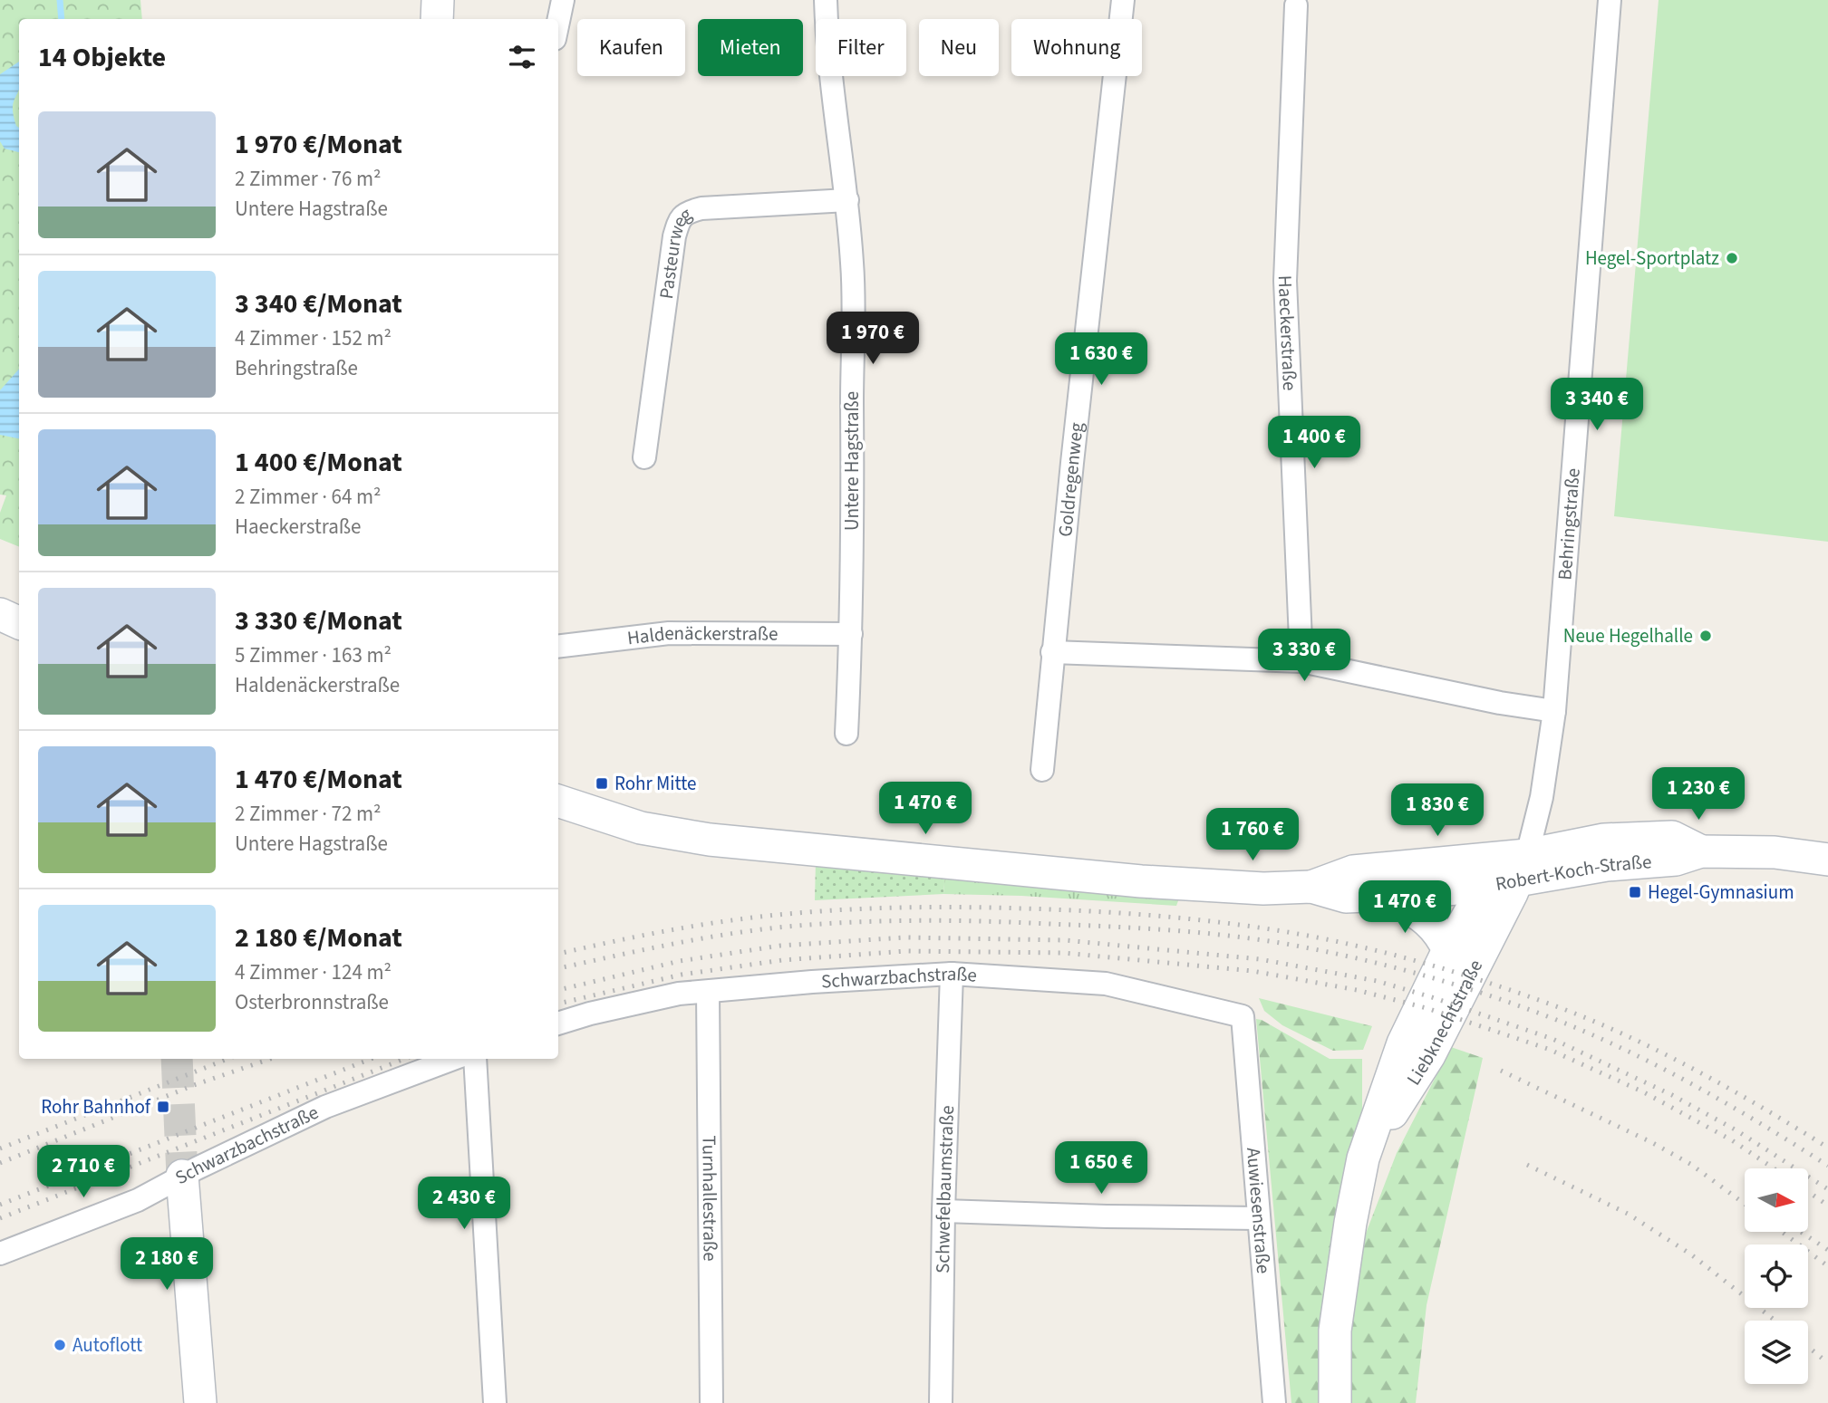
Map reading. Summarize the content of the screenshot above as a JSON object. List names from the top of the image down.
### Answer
{
  "streets": {
    "main road": ["Robert-Koch-Straße", "Liebknechtstraße"],
    "street": [
      "Pasteurweg",
      "Haeckerstraße",
      "Untere Hagstraße",
      "Goldregenweg",
      "Behringstraße",
      "Haldenäckerstraße",
      "Schwarzbachstraße",
      "Schwefelbaumstraße",
      "Turnhallestraße",
      "Auwiesenstraße"
    ]
  },
  "crossings": [
    ["Pasteurweg", "Untere Hagstraße"],
    ["Untere Hagstraße", "Haldenäckerstraße"],
    ["Behringstraße", "Robert-Koch-Straße"],
    ["Behringstraße", "Liebknechtstraße"],
    ["Robert-Koch-Straße", "Liebknechtstraße"],
    ["Schwarzbachstraße", "Schwefelbaumstraße"],
    ["Schwarzbachstraße", "Turnhallestraße"],
    ["Schwarzbachstraße", "Auwiesenstraße"]
  ],
  "places": {
    "other": ["Hegel-Sportplatz", "Neue Hegelhalle", "Autoflott"],
    "transit": ["Rohr Mitte", "Hegel-Gymnasium", "Rohr Bahnhof"]
  },
  "north": "right",
  "page": {
    "chip": [
      "Kaufen",
      "Mieten",
      "Filter",
      "Neu",
      "Wohnung"
    ],
    "heading": "14 Objekte",
    "list": [
      {
        "name": "1 970 €/Monat",
        "note": "2 Zimmer · 76 m² · Untere Hagstraße"
      },
      {
        "name": "3 340 €/Monat",
        "note": "4 Zimmer · 152 m² · Behringstraße"
      },
      {
        "name": "1 400 €/Monat",
        "note": "2 Zimmer · 64 m² · Haeckerstraße"
      },
      {
        "name": "3 330 €/Monat",
        "note": "5 Zimmer · 163 m² · Haldenäckerstraße"
      },
      {
        "name": "1 470 €/Monat",
        "note": "2 Zimmer · 72 m² · Untere Hagstraße"
      },
      {
        "name": "2 180 €/Monat",
        "note": "4 Zimmer · 124 m² · Osterbronnstraße"
      }
    ],
    "price": [
      "1 970 €",
      "1 630 €",
      "3 340 €",
      "1 400 €",
      "3 330 €",
      "1 230 €",
      "1 470 €",
      "1 830 €",
      "1 760 €",
      "1 470 €",
      "1 650 €",
      "2 710 €",
      "2 430 €",
      "2 180 €"
    ]
  }
}
